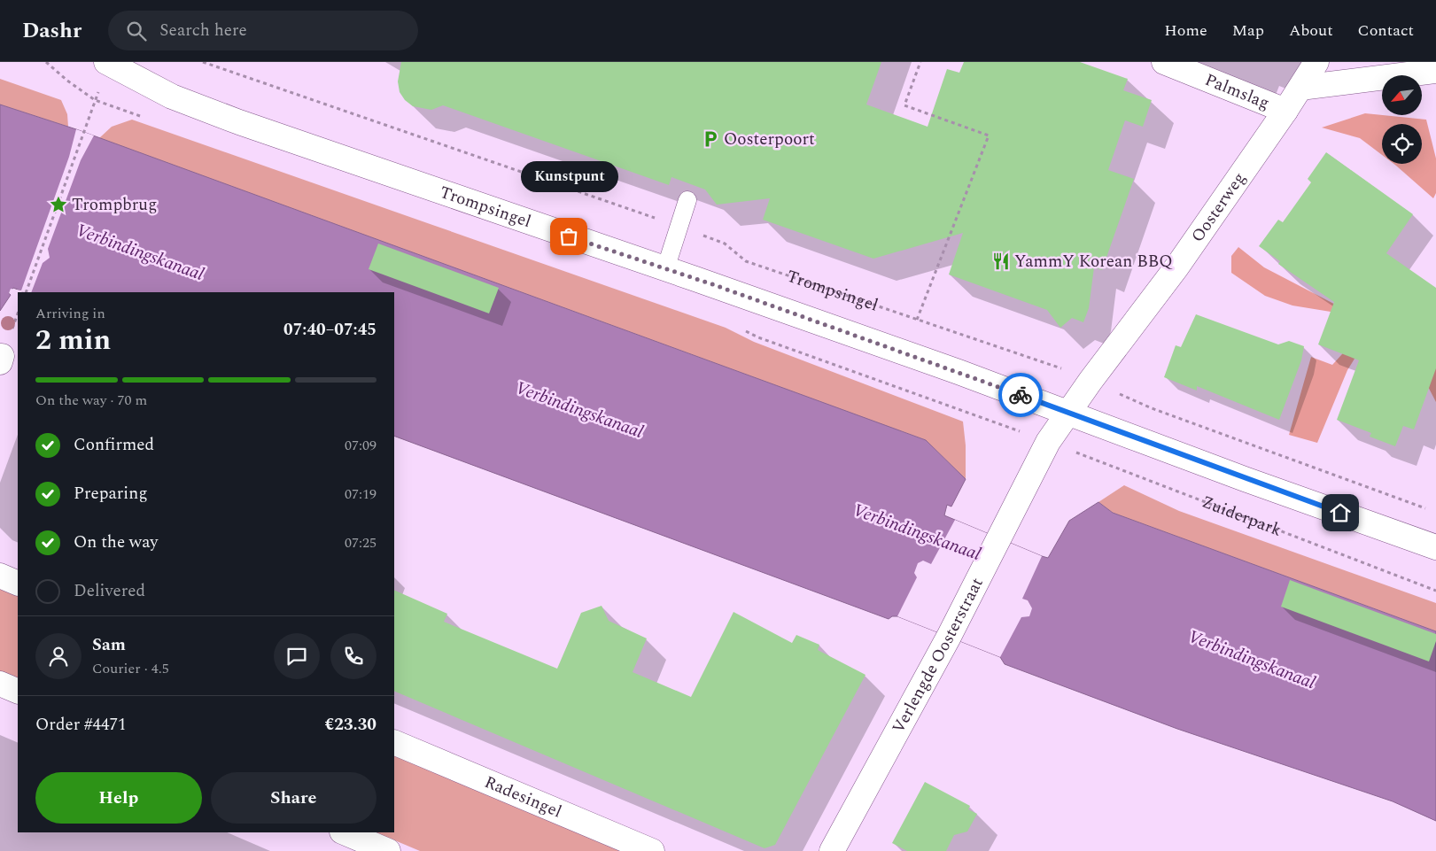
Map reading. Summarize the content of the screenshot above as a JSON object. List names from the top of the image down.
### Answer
{
  "streets": {
    "street": [
      "Palmslag",
      "Trompsingel",
      "Oosterweg",
      "Verlengde Oosterstraat",
      "Radesingel"
    ],
    "path": ["Zuiderpark"]
  },
  "crossings": [
    ["Palmslag", "Oosterweg"],
    ["Trompsingel", "Oosterweg"],
    ["Trompsingel", "Verlengde Oosterstraat"],
    ["Oosterweg", "Verlengde Oosterstraat"],
    ["Zuiderpark", "Verlengde Oosterstraat"]
  ],
  "water": ["Verbindingskanaal"],
  "places": {
    "parking": ["Oosterpoort"],
    "place": ["Trompbrug"],
    "other": ["Kunstpunt"],
    "restaurant": ["YammY Korean BBQ"]
  },
  "north": "bottom left",
  "page": {
    "header": "Dashr",
    "search": "Search here",
    "nav": [
      "Home",
      "Map",
      "About",
      "Contact"
    ],
    "bubble": "Kunstpunt",
    "heading": ["2 min", "Arriving in", "07:40–07:45"],
    "panel": [
      "Sam",
      "Courier · 4.5",
      "Order #4471",
      "€23.30"
    ],
    "bar": "On the way · 70 m",
    "list": [
      ["Confirmed", "07:09"],
      ["Preparing", "07:19"],
      ["On the way", "07:25"],
      "Delivered"
    ],
    "buttons": ["Help", "Share"]
  }
}
